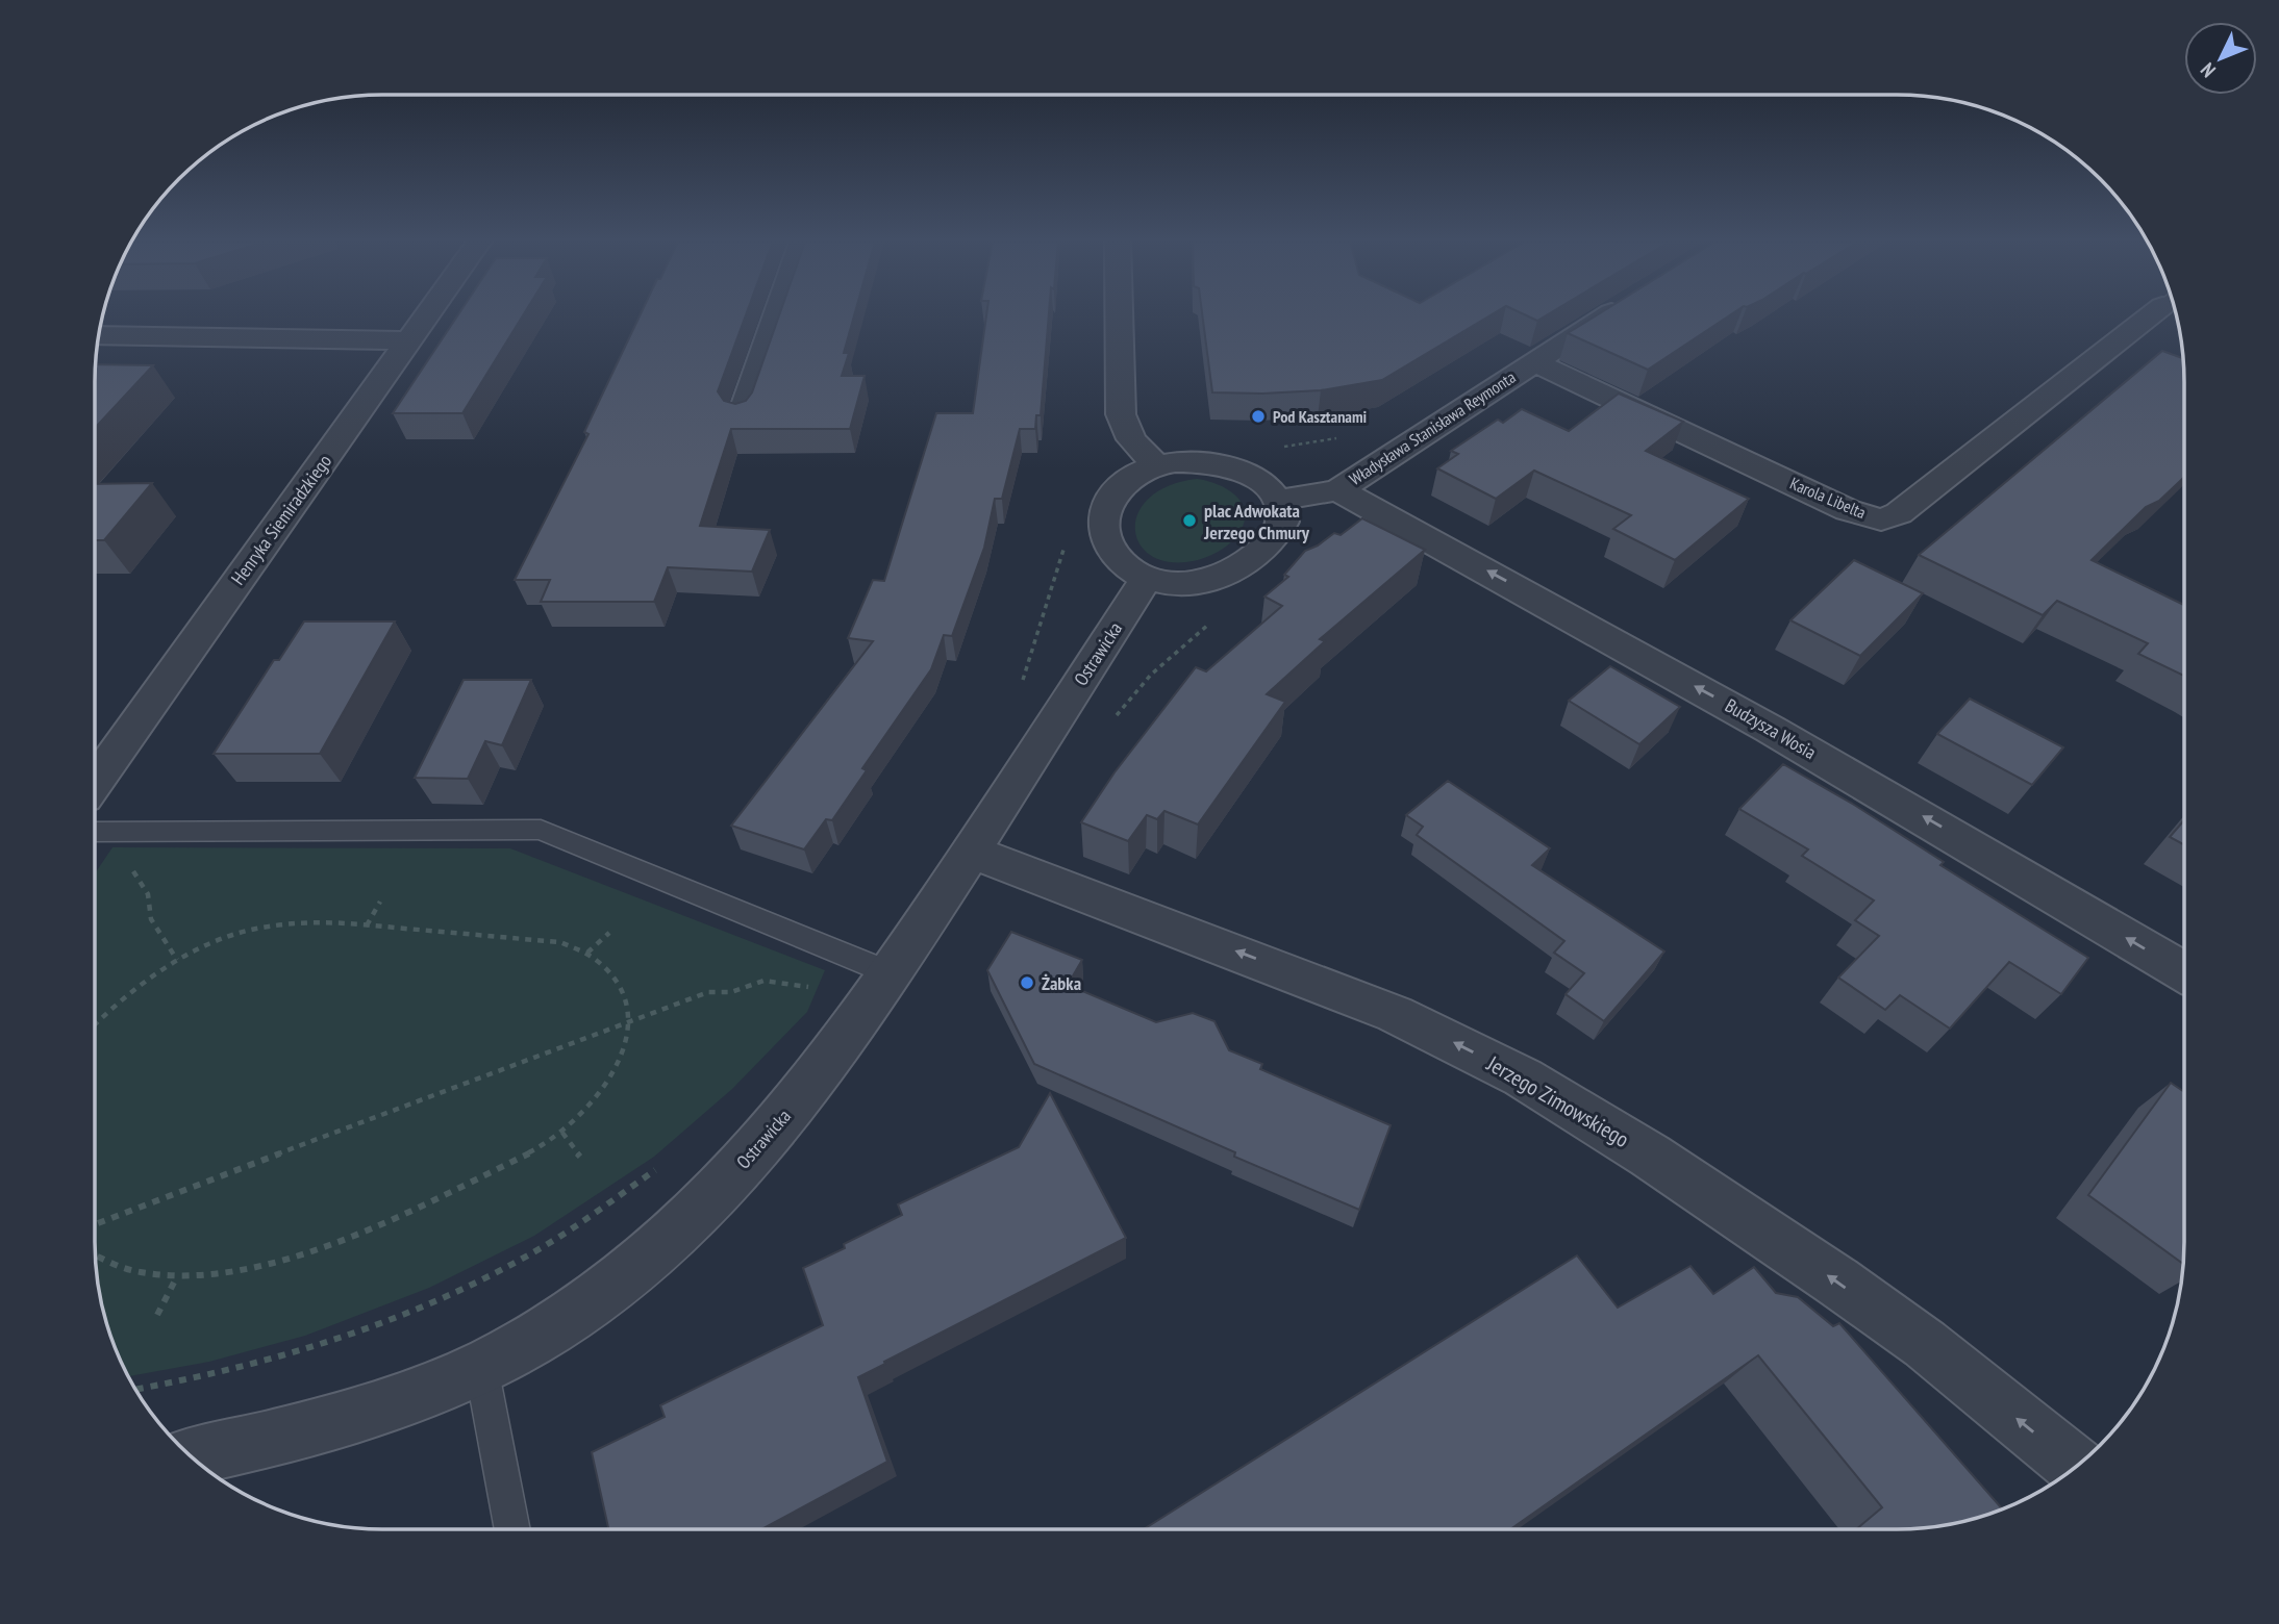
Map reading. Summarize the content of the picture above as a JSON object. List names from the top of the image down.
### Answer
{
  "streets": {
    "street": [
      "Władysława Stanisława Reymonta",
      "Karola Libelta",
      "Henryka Siemiradzkiego",
      "Ostrawicka",
      "Budzysza Wosia",
      "Jerzego Zimowskiego"
    ]
  },
  "crossings": [
    ["Władysława Stanisława Reymonta", "Karola Libelta"],
    ["Władysława Stanisława Reymonta", "Ostrawicka"],
    ["Władysława Stanisława Reymonta", "Budzysza Wosia"],
    ["Ostrawicka", "Jerzego Zimowskiego"]
  ],
  "one_way": ["Budzysza Wosia", "Jerzego Zimowskiego"],
  "places": ["Pod Kasztanami", "plac Adwokata Jerzego Chmury", "Żabka"],
  "north": "bottom left"
}
